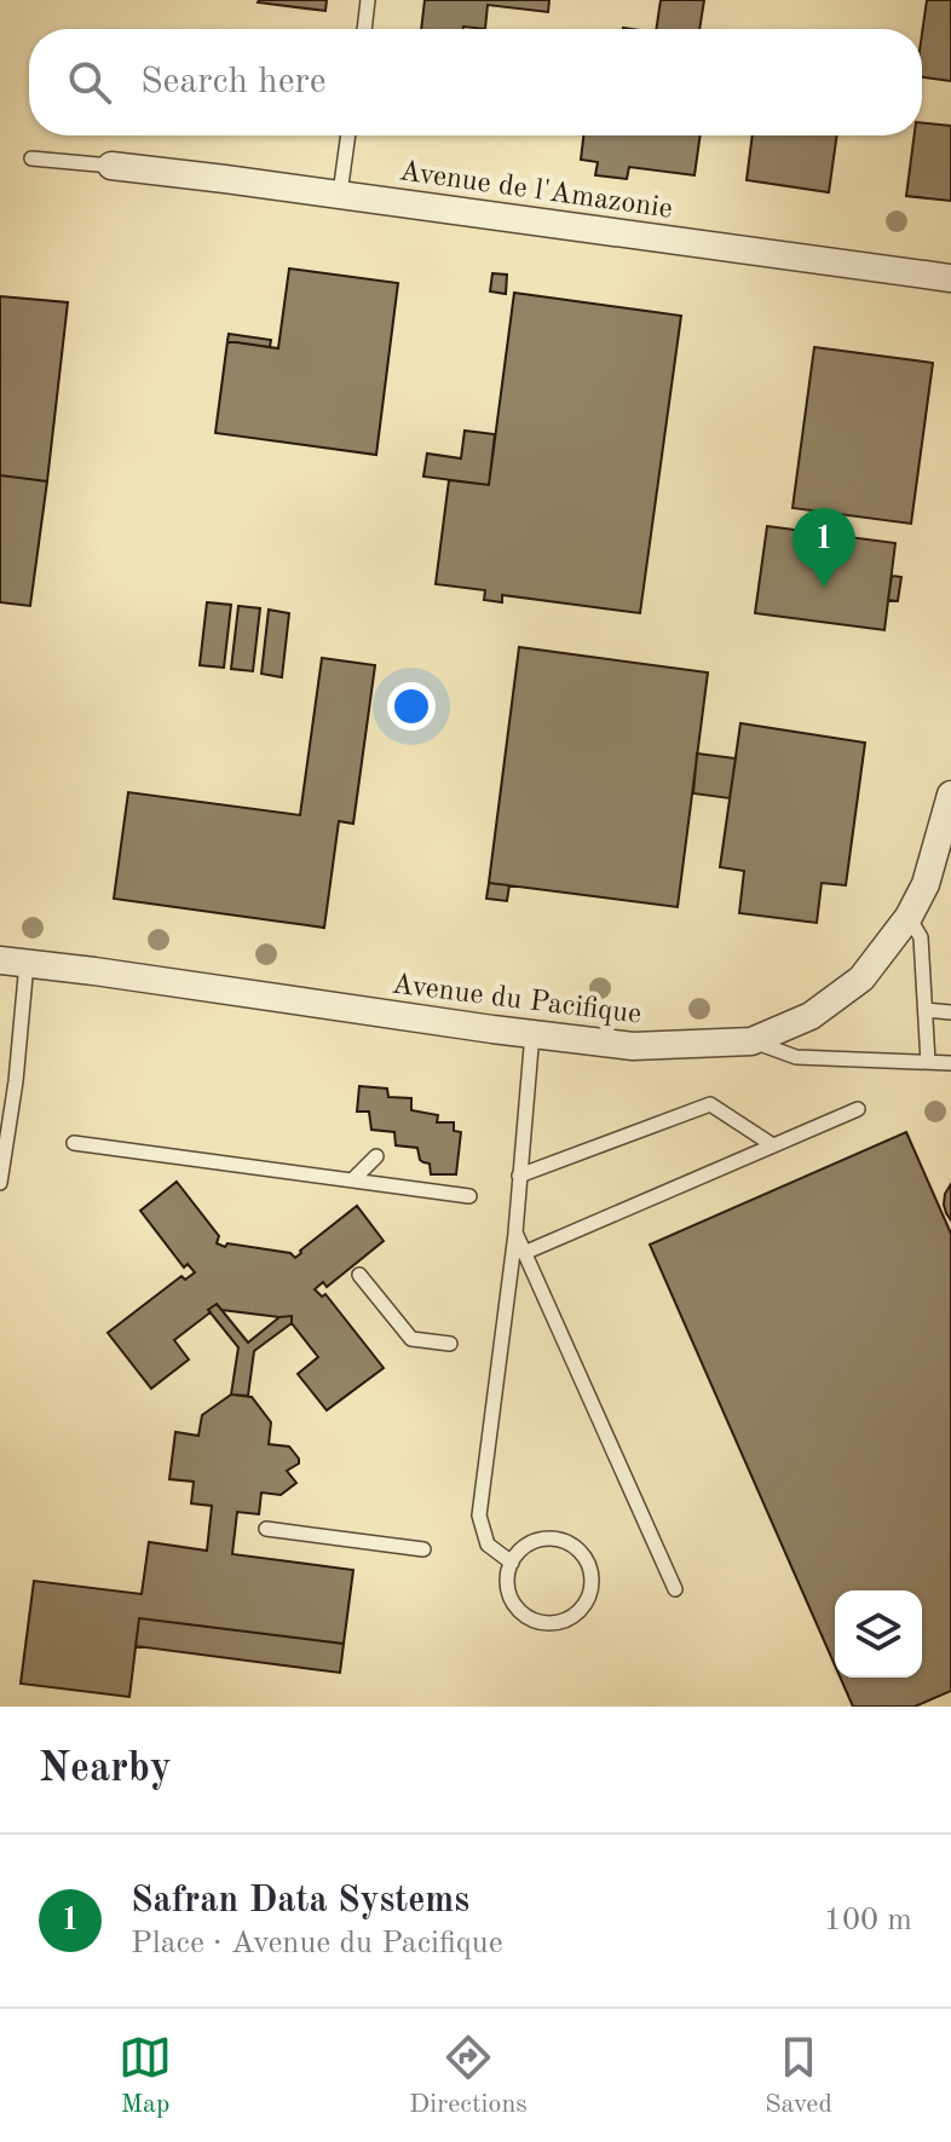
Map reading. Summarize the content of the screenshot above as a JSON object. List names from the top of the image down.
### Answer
{
  "streets": {
    "street": ["Avenue de l'Amazonie", "Avenue du Pacifique"]
  },
  "page": {
    "search": "Search here",
    "pins": "1",
    "heading": "Nearby",
    "list": [
      {
        "mark": "1",
        "name": "Safran Data Systems",
        "note": "Place · Avenue du Pacifique",
        "value": "100 m"
      }
    ],
    "nav": ["Map", "Directions", "Saved"]
  }
}
